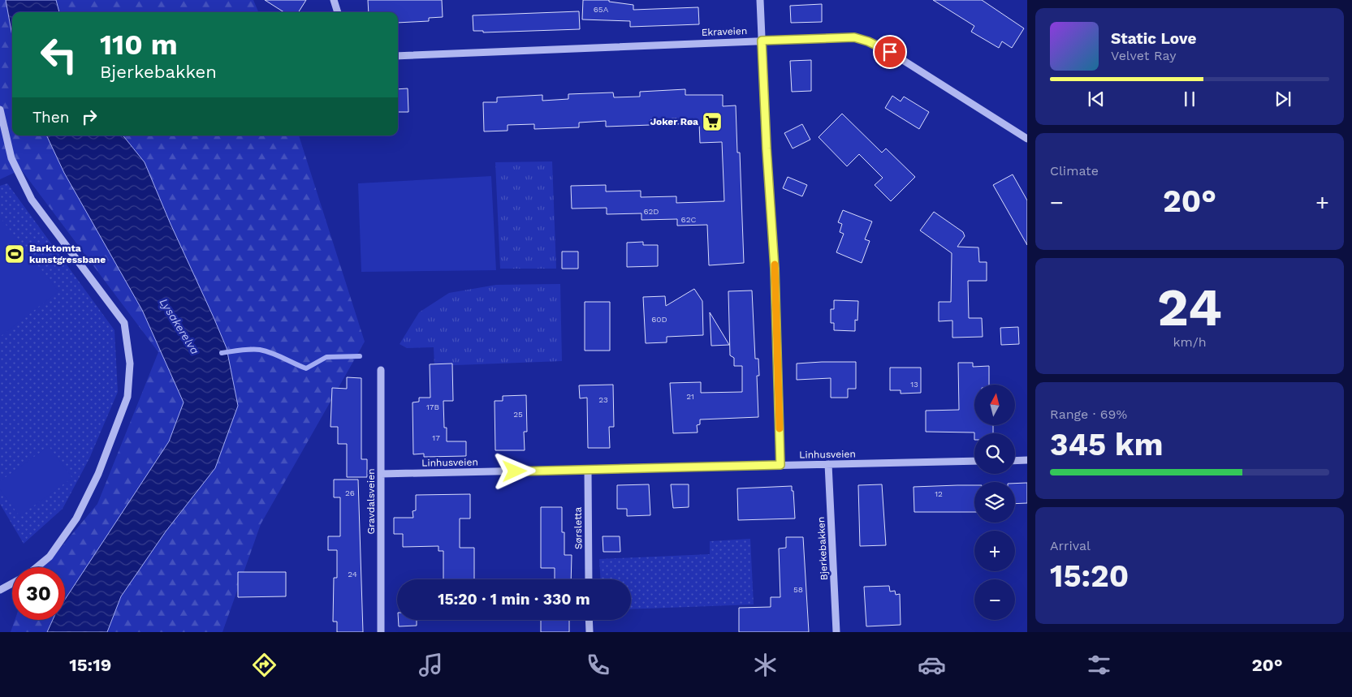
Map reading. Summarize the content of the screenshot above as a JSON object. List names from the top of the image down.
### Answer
{
  "streets": {
    "street": [
      "Ekraveien",
      "Linhusveien",
      "Gravdalsveien",
      "Sørsletta",
      "Bjerkebakken"
    ]
  },
  "crossings": [
    ["Linhusveien", "Gravdalsveien"],
    ["Linhusveien", "Sørsletta"],
    ["Linhusveien", "Bjerkebakken"]
  ],
  "water": ["Lysakerelva"],
  "places": {
    "supermarket": ["Joker Røa"],
    "sports": ["Barktomta kunstgressbane"]
  },
  "house_numbers": [
    "65A",
    "62D",
    "62C",
    "60D",
    "13",
    "21",
    "23",
    "17B",
    "25",
    "17",
    "26",
    "12",
    "24",
    "58"
  ],
  "north": "top",
  "page": {
    "turn": ["110 m", "Bjerkebakken"],
    "song": ["Static Love", "Velvet Ray"],
    "then": "Then",
    "tile": [
      "Climate",
      ["24", "km/h"],
      ["Range · 69%", "345 km"],
      ["Arrival", "15:20"]
    ],
    "heat": ["−", "20°", "+"],
    "map_buttons": ["+", "−"],
    "limit": "30",
    "trip": "15:20 · 1 min · 330 m",
    "tabs": ["15:19", "20°"]
  }
}
